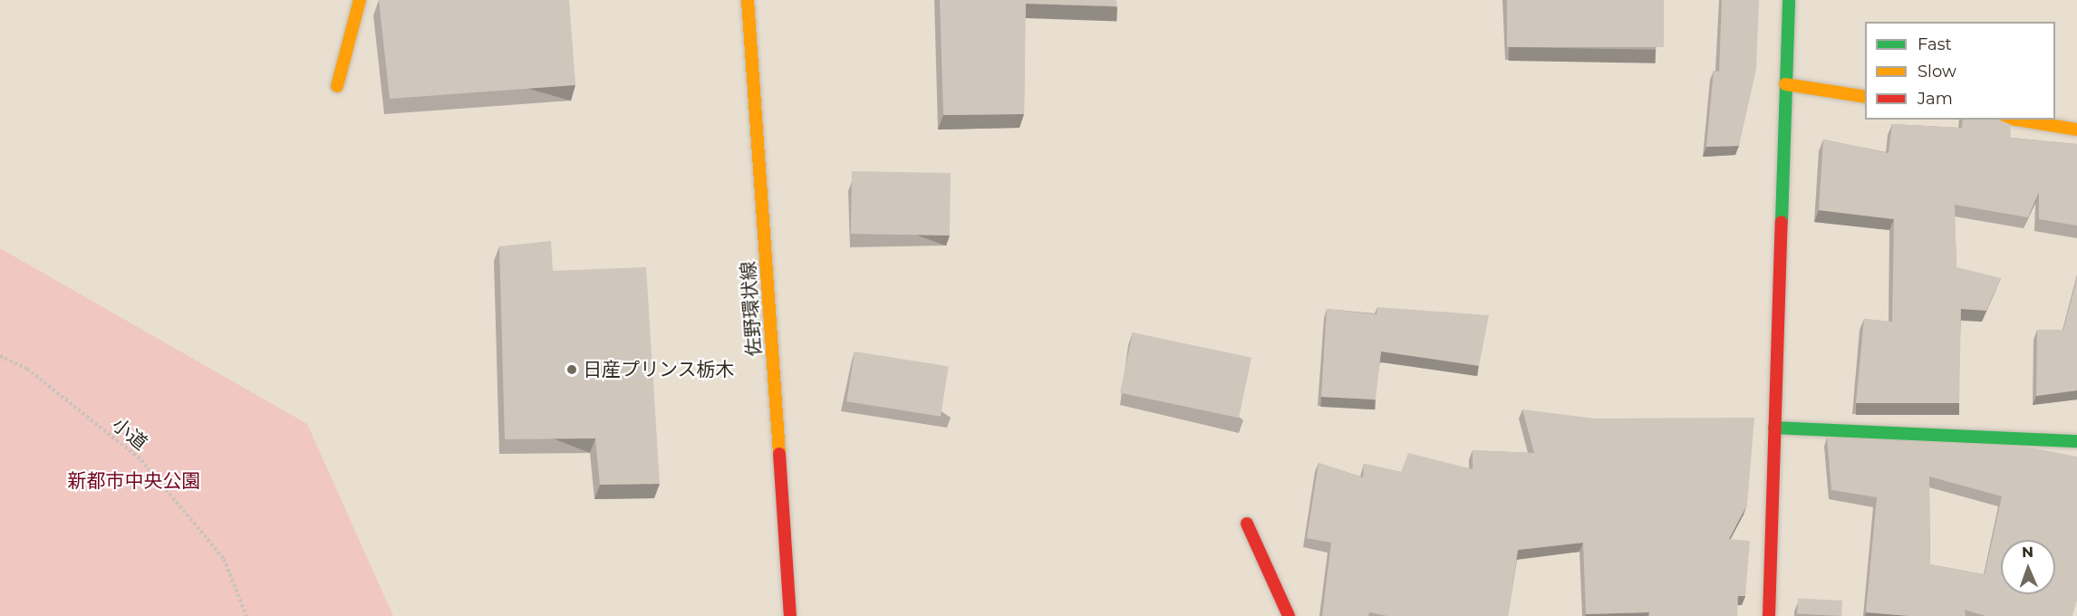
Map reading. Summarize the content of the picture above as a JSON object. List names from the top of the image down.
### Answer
{
  "streets": {
    "street": ["佐野環状線"],
    "path": ["小道"]
  },
  "parks": ["新都市中央公園"],
  "places": ["日産プリンス栃木"],
  "legend": ["Fast", "Slow", "Jam"],
  "north": "top"
}
